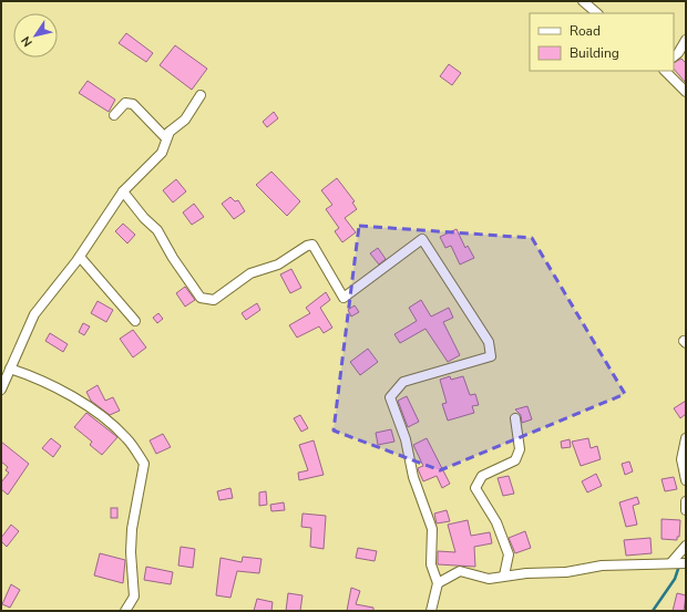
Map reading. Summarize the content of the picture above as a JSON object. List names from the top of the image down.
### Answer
{
  "legend": ["Road", "Building"],
  "north": "bottom left"
}
